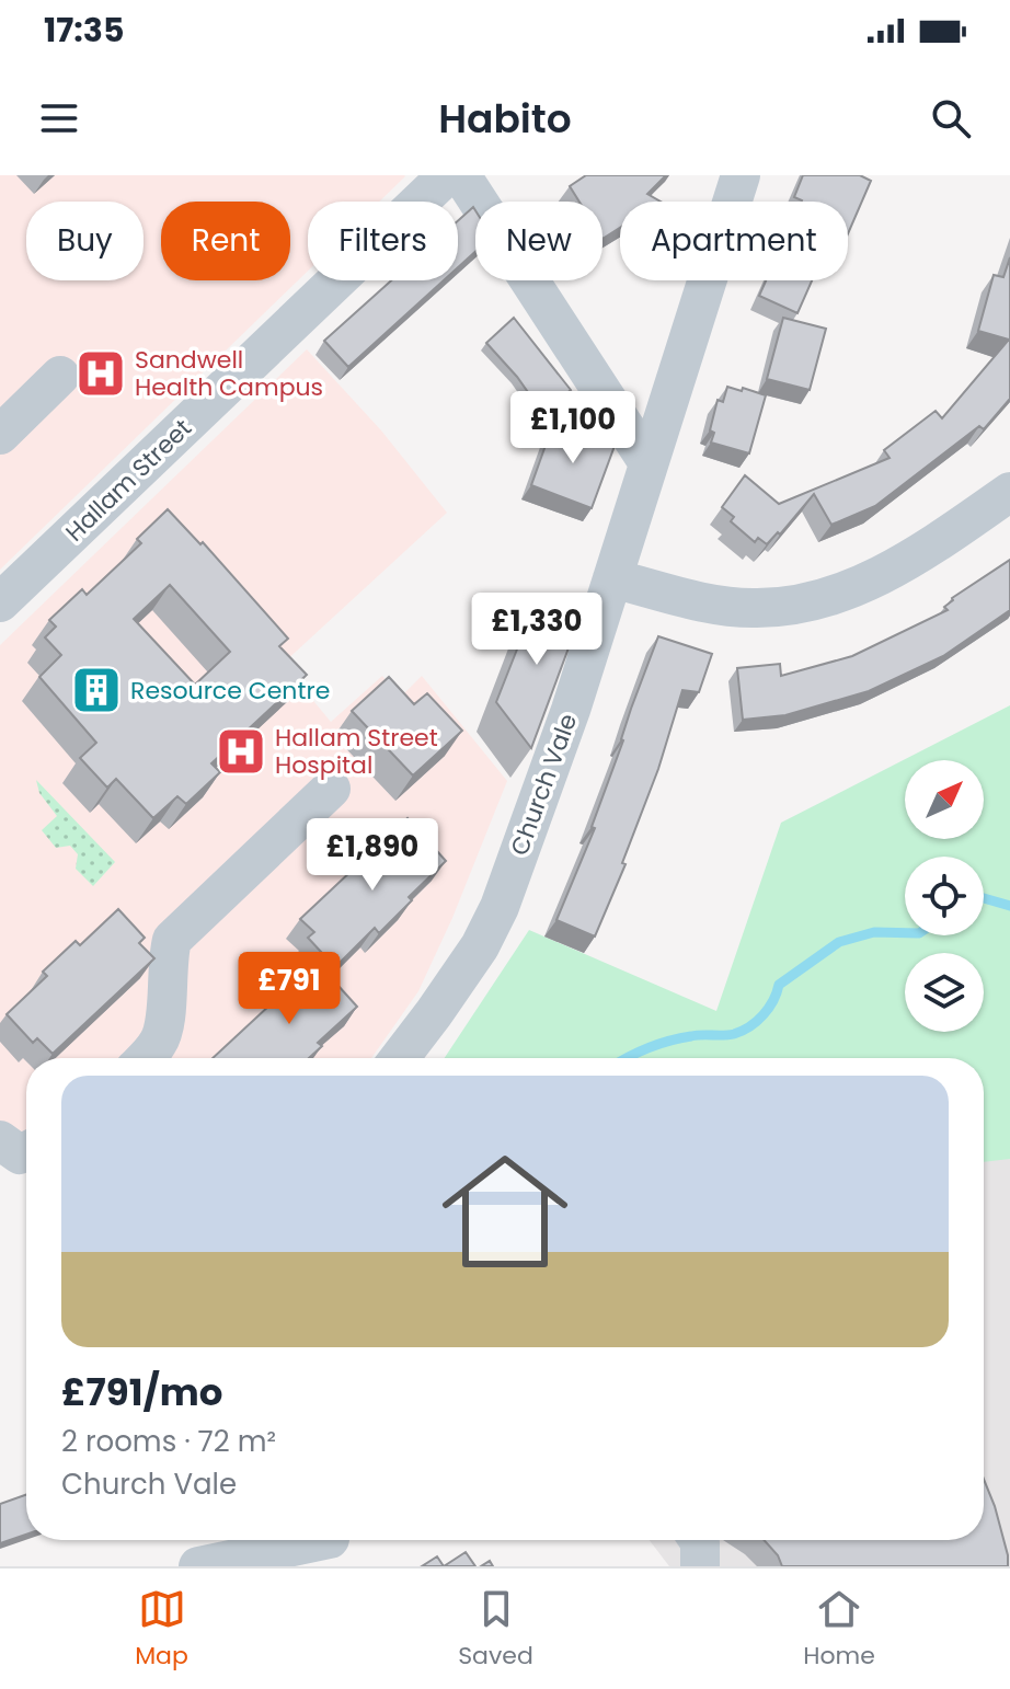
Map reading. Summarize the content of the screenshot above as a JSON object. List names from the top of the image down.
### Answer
{
  "streets": {
    "street": ["Hallam Street", "Church Vale"]
  },
  "places": {
    "hospital": ["Sandwell Health Campus", "Hallam Street Hospital"],
    "building": ["Resource Centre"]
  },
  "north": "top right",
  "page": {
    "status": "17:35",
    "header": "Habito",
    "chip": [
      "Buy",
      "Rent",
      "Filters",
      "New",
      "Apartment"
    ],
    "price": [
      "£1,100",
      "£1,330",
      "£1,890",
      "£791"
    ],
    "list": [
      {
        "name": "£791/mo",
        "note": "2 rooms · 72 m² · Church Vale"
      }
    ],
    "tabs": ["Map", "Saved", "Home"]
  }
}
